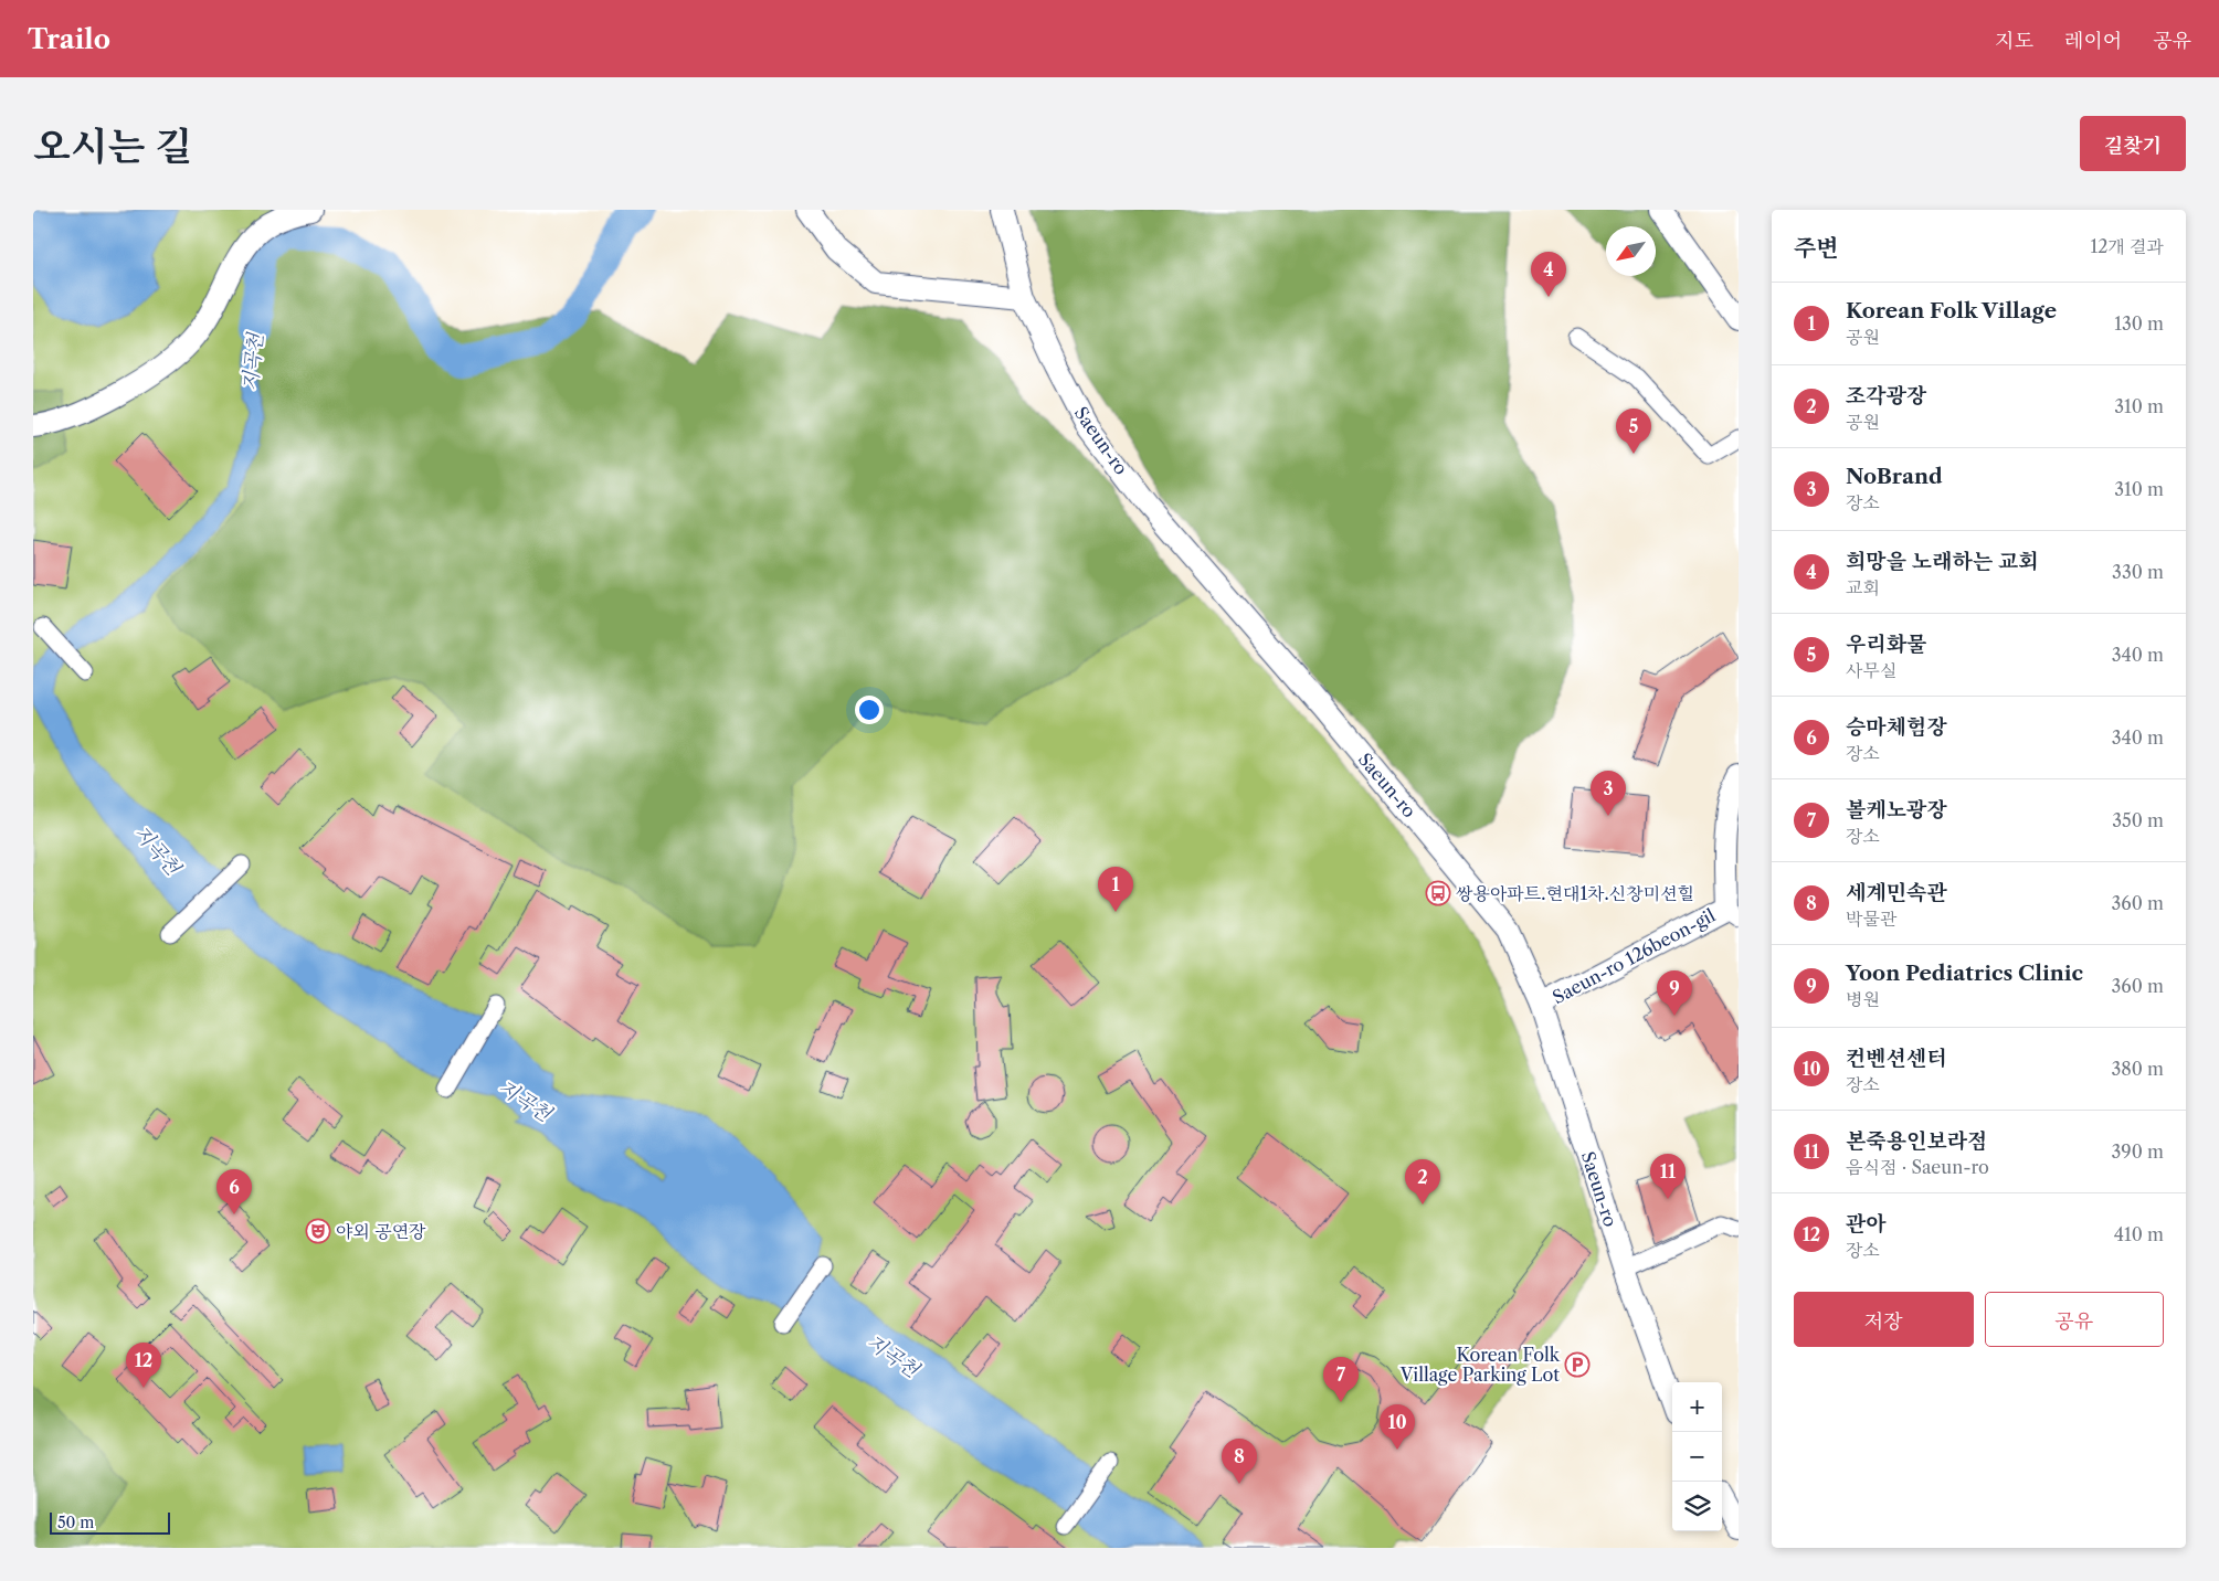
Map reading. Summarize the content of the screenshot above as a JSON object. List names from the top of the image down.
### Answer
{
  "streets": {
    "main road": ["Saeun-ro", "Saeun-ro 126beon-gil"]
  },
  "crossings": [
    ["Saeun-ro", "Saeun-ro 126beon-gil"]
  ],
  "water": ["지곡천"],
  "places": {
    "bus stop": ["쌍용아파트.현대1차.신창미션힐"],
    "theatre": ["야외 공연장"],
    "parking": ["Korean Folk Village Parking Lot"]
  },
  "scale_bar": "50 m",
  "north": "bottom left",
  "page": {
    "header": "Trailo",
    "nav": ["지도", "레이어", "공유"],
    "title": "오시는 길",
    "buttons": [
      "길찾기",
      ["저장", "공유"]
    ],
    "heading": ["주변", "12개 결과"],
    "pins": [
      "4",
      "5",
      "3",
      "1",
      "9",
      "11",
      "2",
      "6",
      "12",
      "7",
      "10",
      "8"
    ],
    "list": [
      {
        "mark": "1",
        "name": "Korean Folk Village",
        "note": "공원",
        "value": "130 m"
      },
      {
        "mark": "2",
        "name": "조각광장",
        "note": "공원",
        "value": "310 m"
      },
      {
        "mark": "3",
        "name": "NoBrand",
        "note": "장소",
        "value": "310 m"
      },
      {
        "mark": "4",
        "name": "희망을 노래하는 교회",
        "note": "교회",
        "value": "330 m"
      },
      {
        "mark": "5",
        "name": "우리화물",
        "note": "사무실",
        "value": "340 m"
      },
      {
        "mark": "6",
        "name": "승마체험장",
        "note": "장소",
        "value": "340 m"
      },
      {
        "mark": "7",
        "name": "볼케노광장",
        "note": "장소",
        "value": "350 m"
      },
      {
        "mark": "8",
        "name": "세계민속관",
        "note": "박물관",
        "value": "360 m"
      },
      {
        "mark": "9",
        "name": "Yoon Pediatrics Clinic",
        "note": "병원",
        "value": "360 m"
      },
      {
        "mark": "10",
        "name": "컨벤션센터",
        "note": "장소",
        "value": "380 m"
      },
      {
        "mark": "11",
        "name": "본죽용인보라점",
        "note": "음식점 · Saeun-ro",
        "value": "390 m"
      },
      {
        "mark": "12",
        "name": "관아",
        "note": "장소",
        "value": "410 m"
      }
    ],
    "map_buttons": ["+", "−"],
    "scale": "50 m"
  }
}
